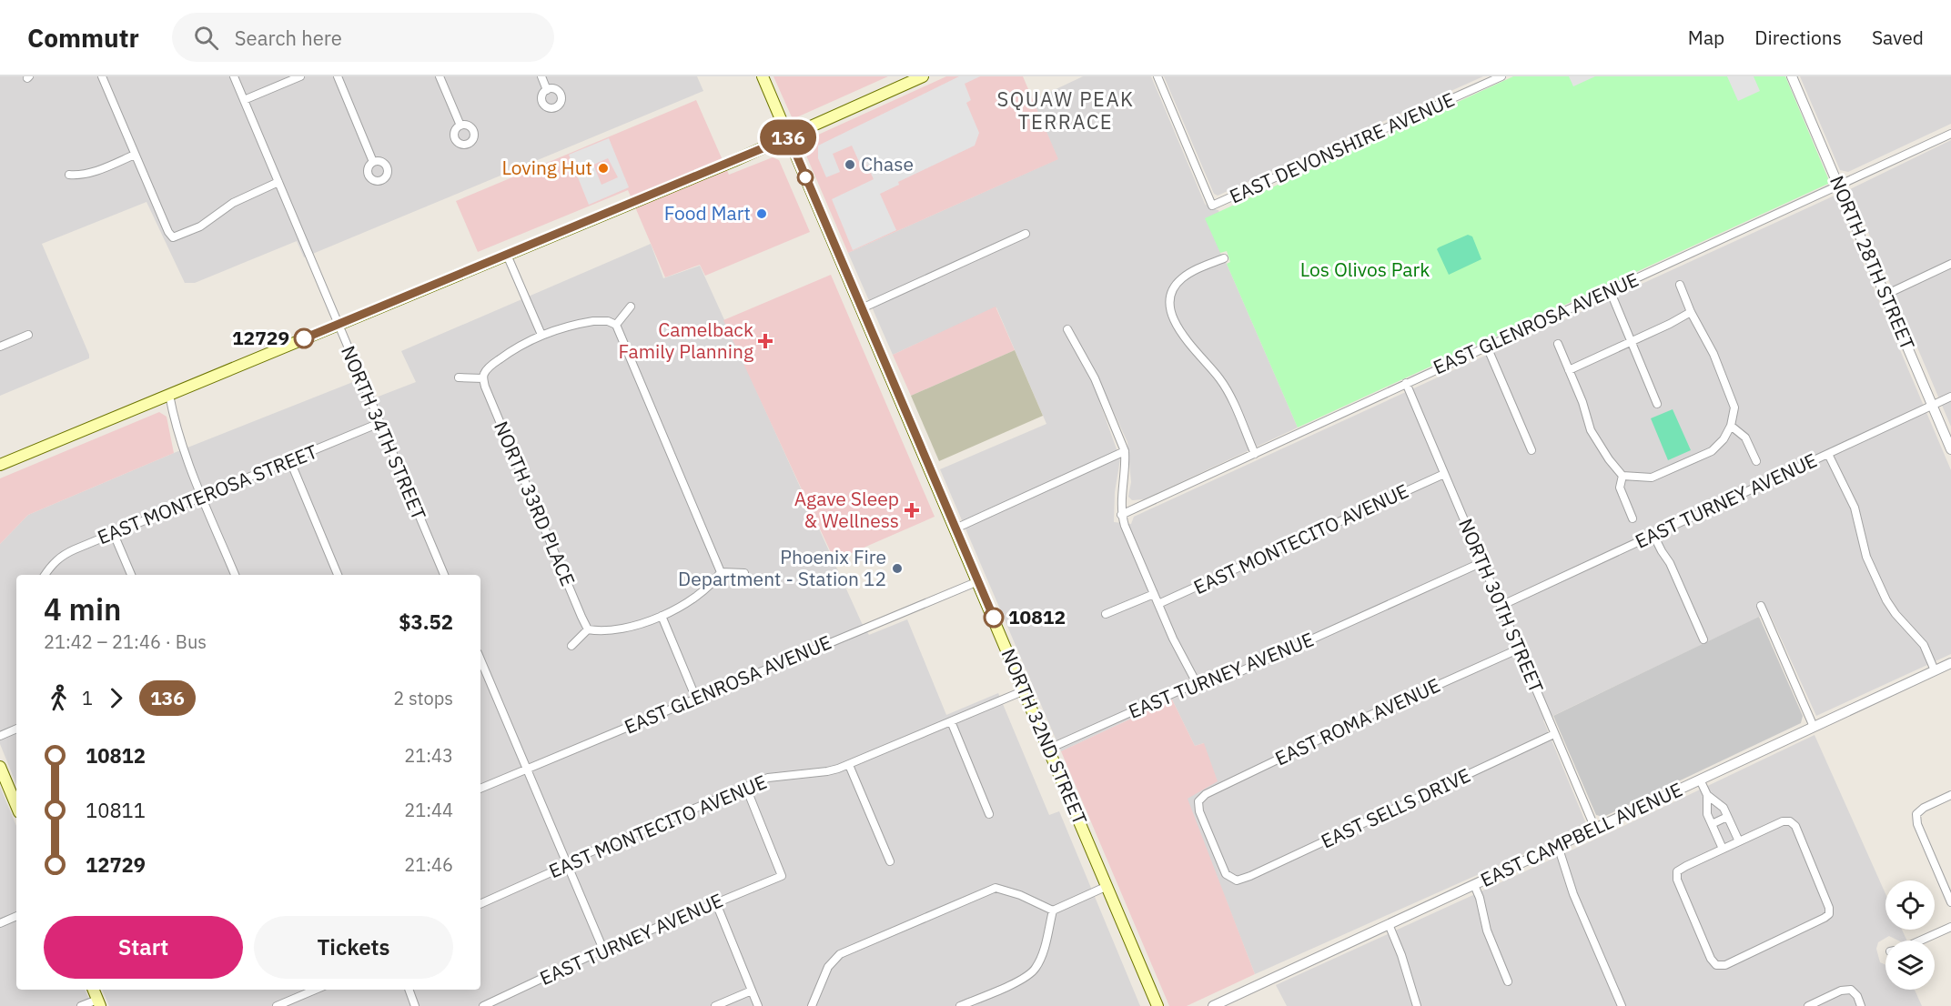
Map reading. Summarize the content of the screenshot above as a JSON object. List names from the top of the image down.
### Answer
{
  "streets": {
    "main road": ["NORTH 32ND STREET"],
    "street": [
      "EAST DEVONSHIRE AVENUE",
      "NORTH 28TH STREET",
      "EAST GLENROSA AVENUE",
      "NORTH 34TH STREET",
      "EAST MONTEROSA STREET",
      "EAST TURNEY AVENUE",
      "NORTH 33RD PLACE",
      "EAST MONTECITO AVENUE",
      "NORTH 30TH STREET",
      "EAST ROMA AVENUE",
      "EAST SELLS DRIVE",
      "EAST CAMPBELL AVENUE"
    ]
  },
  "crossings": [
    ["NORTH 28TH STREET", "EAST GLENROSA AVENUE"],
    ["NORTH 28TH STREET", "EAST TURNEY AVENUE"],
    ["EAST GLENROSA AVENUE", "NORTH 30TH STREET"],
    ["EAST GLENROSA AVENUE", "NORTH 32ND STREET"],
    ["NORTH 34TH STREET", "EAST MONTEROSA STREET"],
    ["EAST TURNEY AVENUE", "EAST MONTECITO AVENUE"],
    ["EAST TURNEY AVENUE", "NORTH 30TH STREET"],
    ["EAST TURNEY AVENUE", "NORTH 32ND STREET"],
    ["EAST MONTECITO AVENUE", "NORTH 30TH STREET"],
    ["EAST MONTECITO AVENUE", "NORTH 32ND STREET"],
    ["NORTH 30TH STREET", "EAST ROMA AVENUE"],
    ["NORTH 30TH STREET", "EAST SELLS DRIVE"],
    ["NORTH 30TH STREET", "EAST CAMPBELL AVENUE"],
    ["EAST ROMA AVENUE", "EAST SELLS DRIVE"]
  ],
  "districts": ["SQUAW PEAK TERRACE"],
  "parks": ["Los Olivos Park"],
  "places": {
    "other": [
      "Chase",
      "Loving Hut",
      "Food Mart",
      "12729",
      "Phoenix Fire Department - Station 12",
      "10812"
    ],
    "health": ["Camelback Family Planning", "Agave Sleep & Wellness"]
  },
  "lines": ["bus line 136"],
  "page": {
    "header": "Commutr",
    "search": "Search here",
    "nav": ["Map", "Directions", "Saved"],
    "on_map": "136",
    "heading": ["4 min", "21:42 – 21:46 · Bus", "$3.52"],
    "legs": ["1", "136", "2 stops"],
    "list": [
      {
        "name": "10812",
        "value": "21:43"
      },
      {
        "name": "10811",
        "value": "21:44"
      },
      {
        "name": "12729",
        "value": "21:46"
      }
    ],
    "buttons": ["Start", "Tickets"]
  }
}
